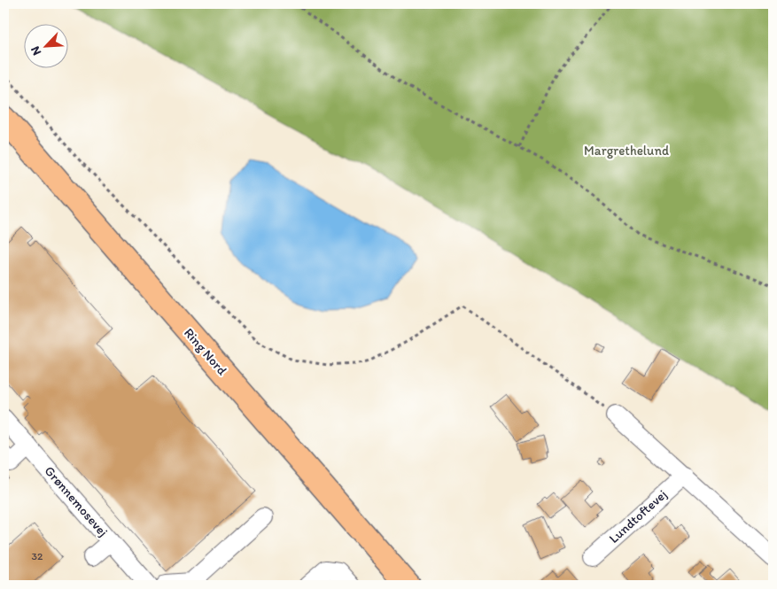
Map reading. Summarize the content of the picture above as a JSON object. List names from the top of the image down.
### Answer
{
  "streets": {
    "main road": ["Ring Nord"],
    "street": ["Grønnemosevej", "Lundtoftevej"]
  },
  "parks": ["Margrethelund"],
  "house_numbers": ["32"],
  "north": "bottom left"
}
